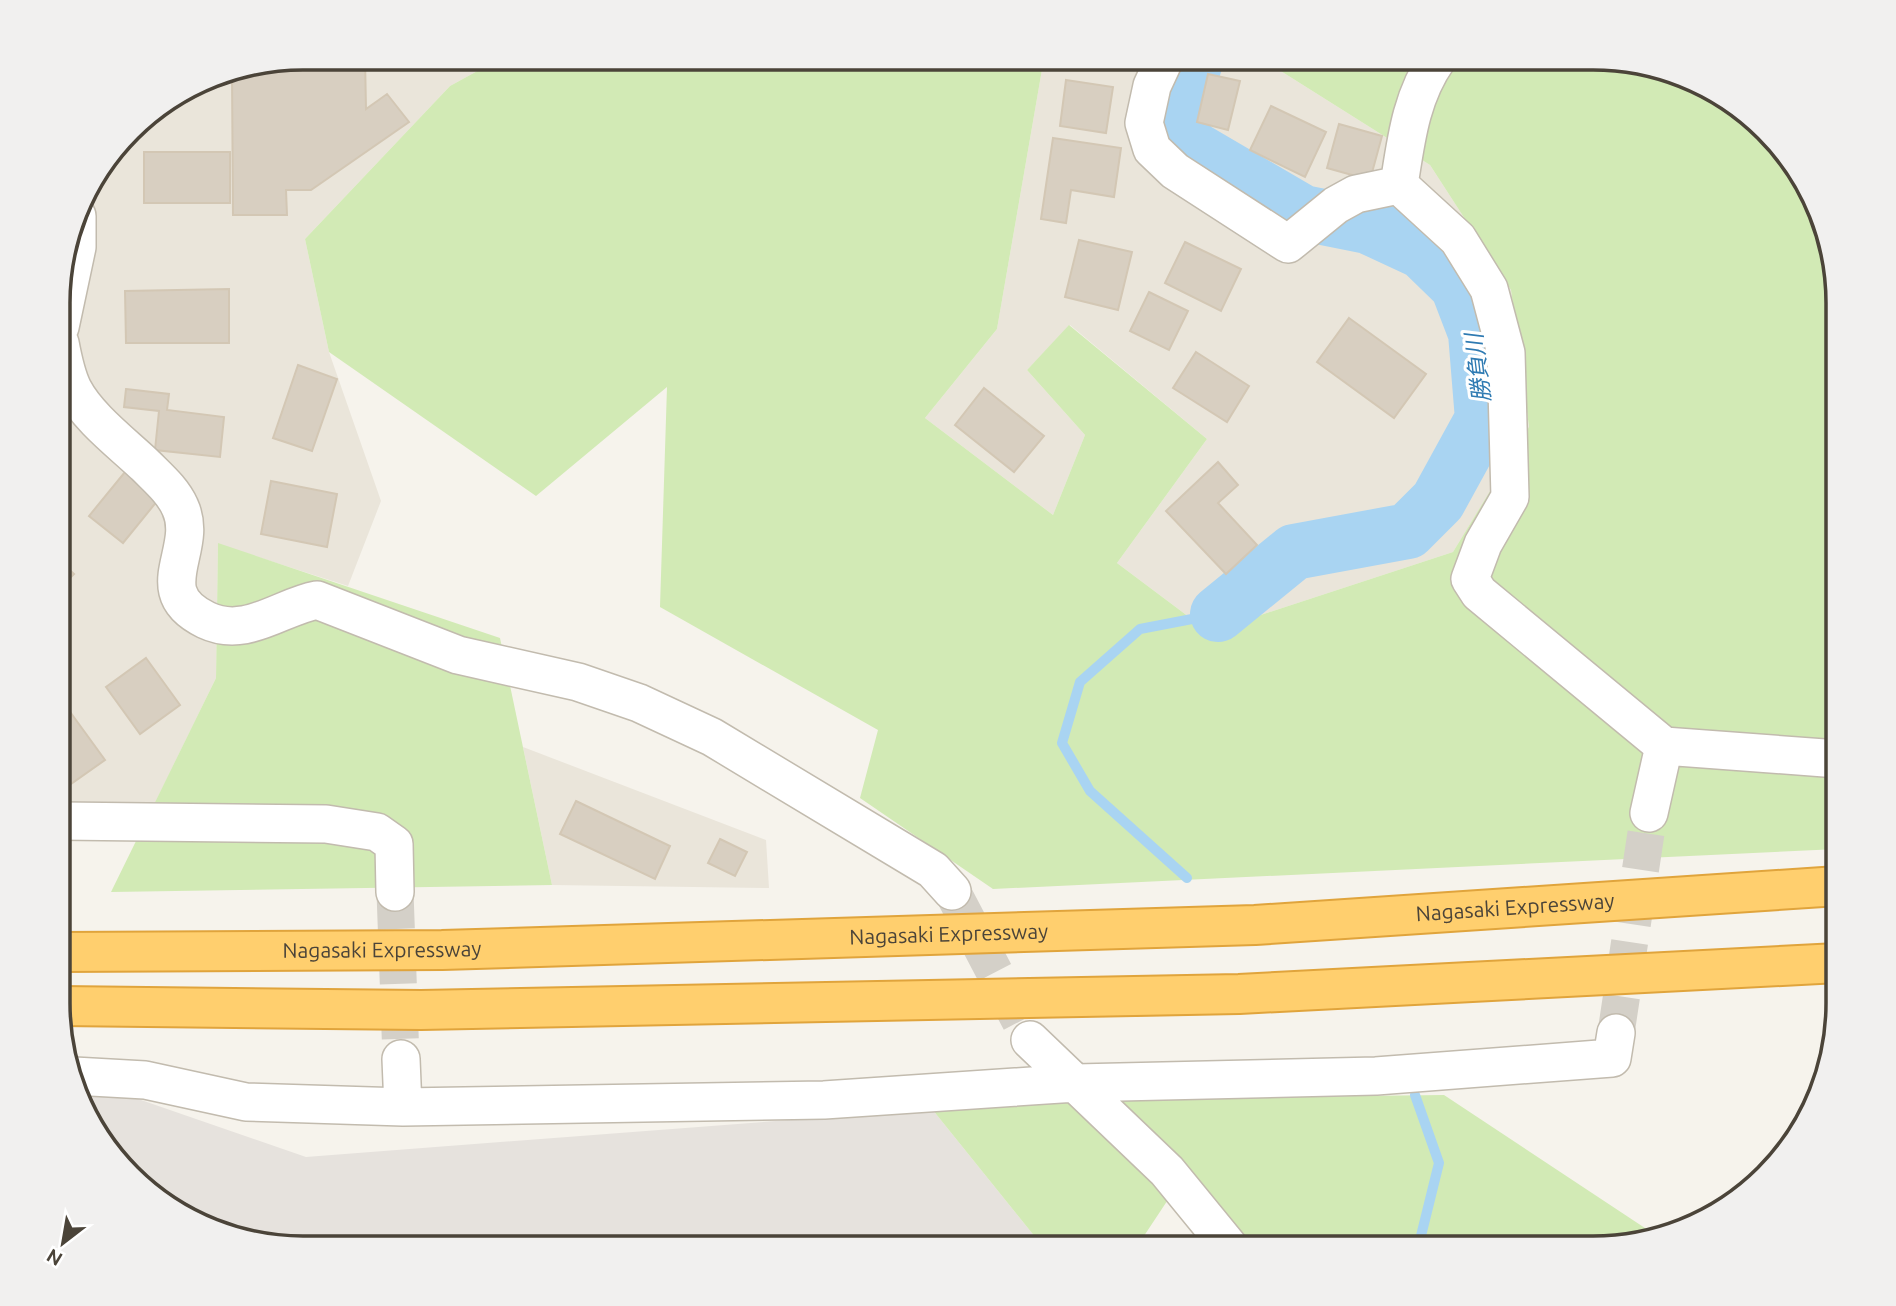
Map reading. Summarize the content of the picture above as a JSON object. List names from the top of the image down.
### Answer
{
  "streets": {
    "highway": ["Nagasaki Expressway"]
  },
  "water": ["勝負川"],
  "north": "bottom left"
}
